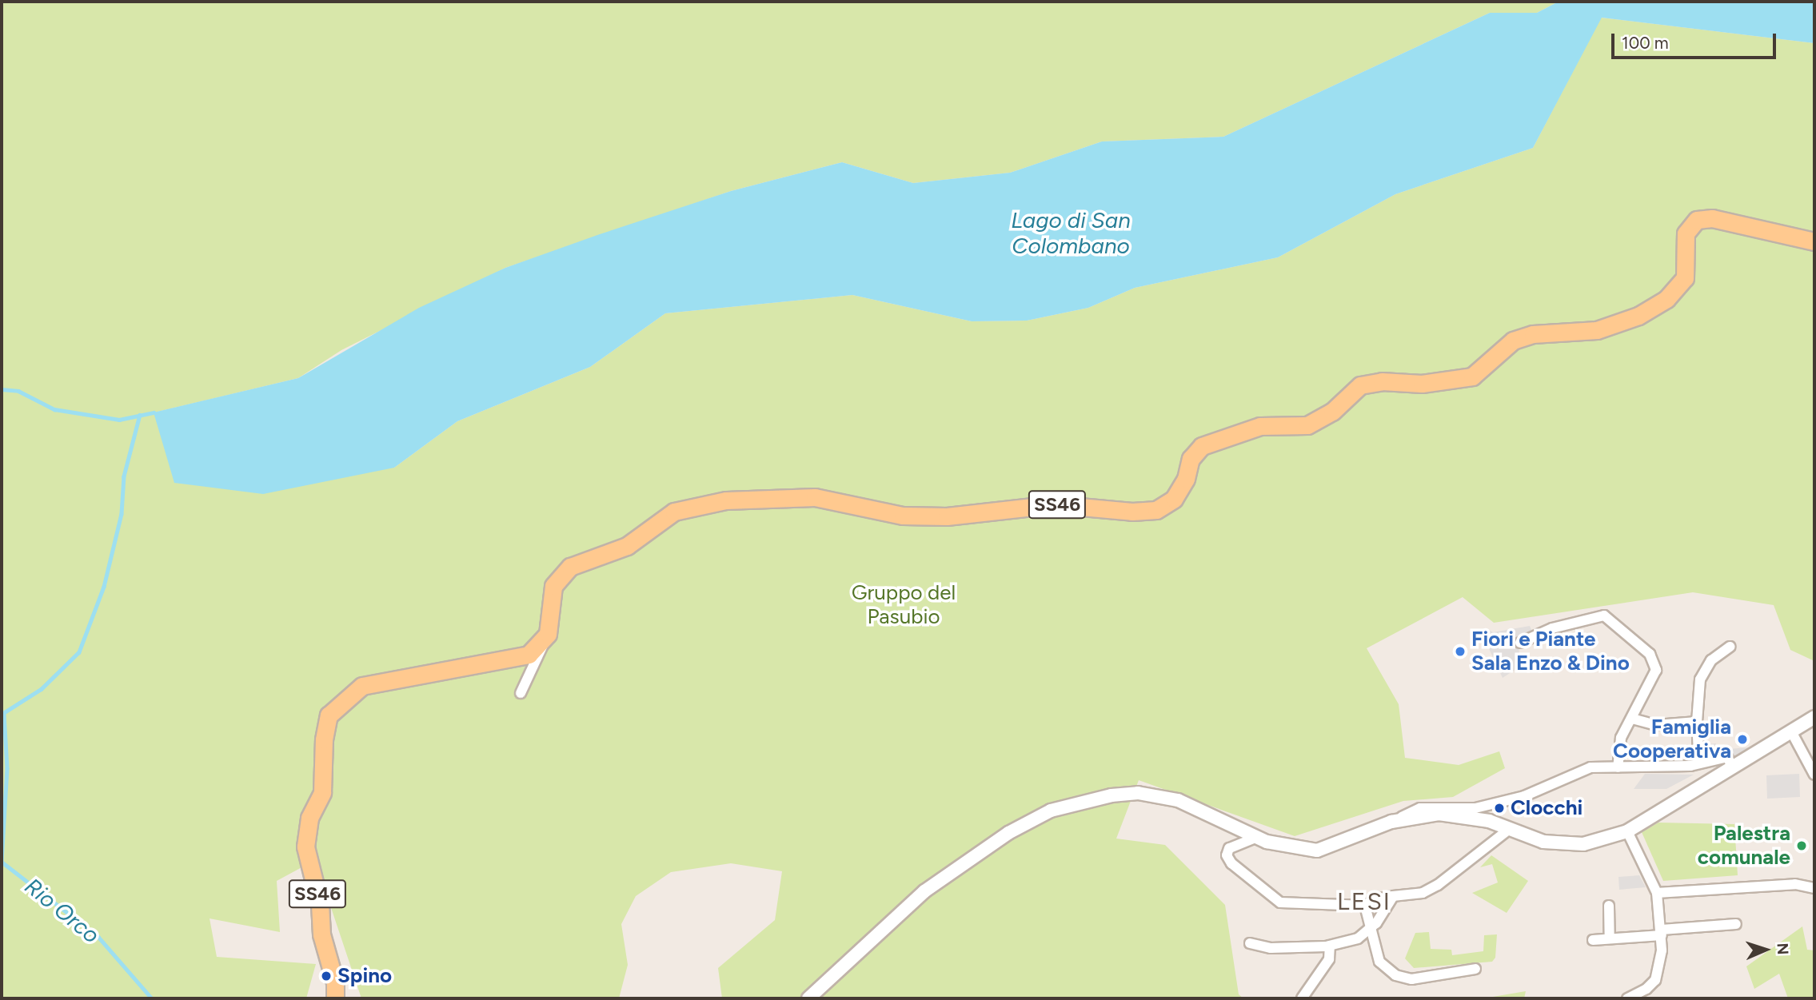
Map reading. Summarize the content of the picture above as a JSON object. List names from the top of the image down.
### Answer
{
  "streets": {
    "main road": ["SS46"]
  },
  "districts": ["LESI"],
  "water": ["Lago di San Colombano", "Rio Orco"],
  "parks": ["Gruppo del Pasubio"],
  "places": [
    "Fiori e Piante Sala Enzo & Dino",
    "Famiglia Cooperativa",
    "Clocchi",
    "Palestra comunale",
    "Spino"
  ],
  "scale_bar": "100 m",
  "north": "right"
}
